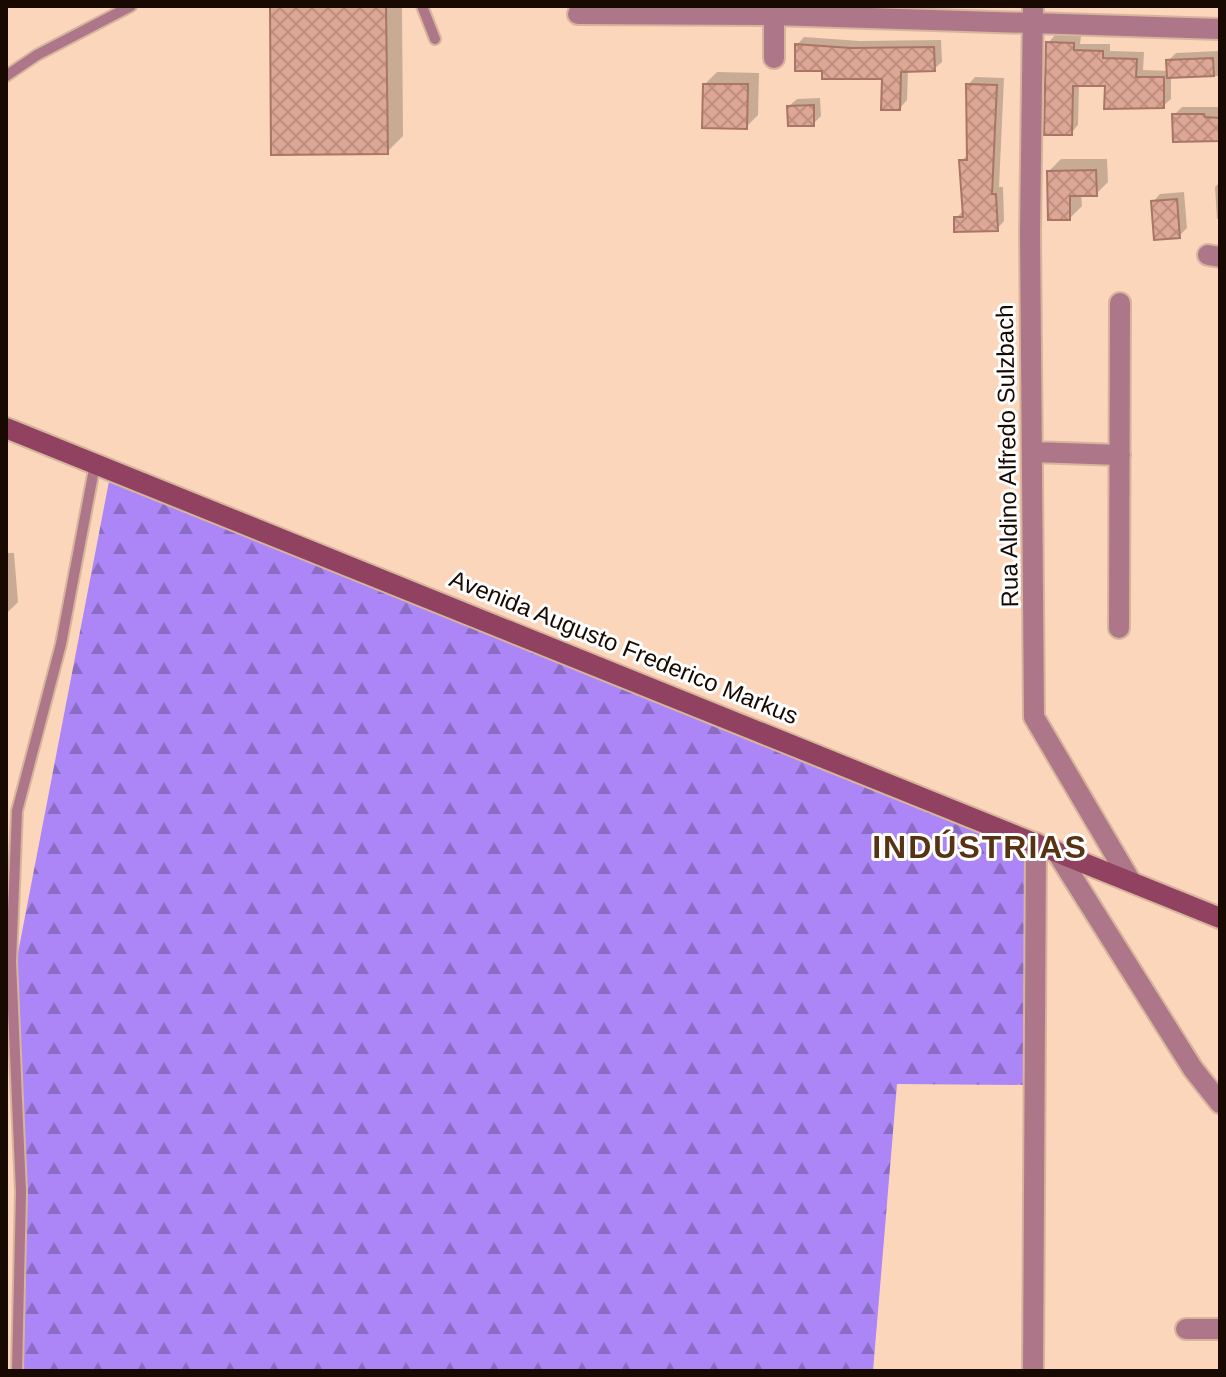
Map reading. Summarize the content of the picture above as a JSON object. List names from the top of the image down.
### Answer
{
  "streets": {
    "street": ["Rua Aldino Alfredo Sulzbach", "Avenida Augusto Frederico Markus"]
  },
  "crossings": [
    ["Rua Aldino Alfredo Sulzbach", "Avenida Augusto Frederico Markus"]
  ],
  "districts": ["INDÚSTRIAS"]
}
